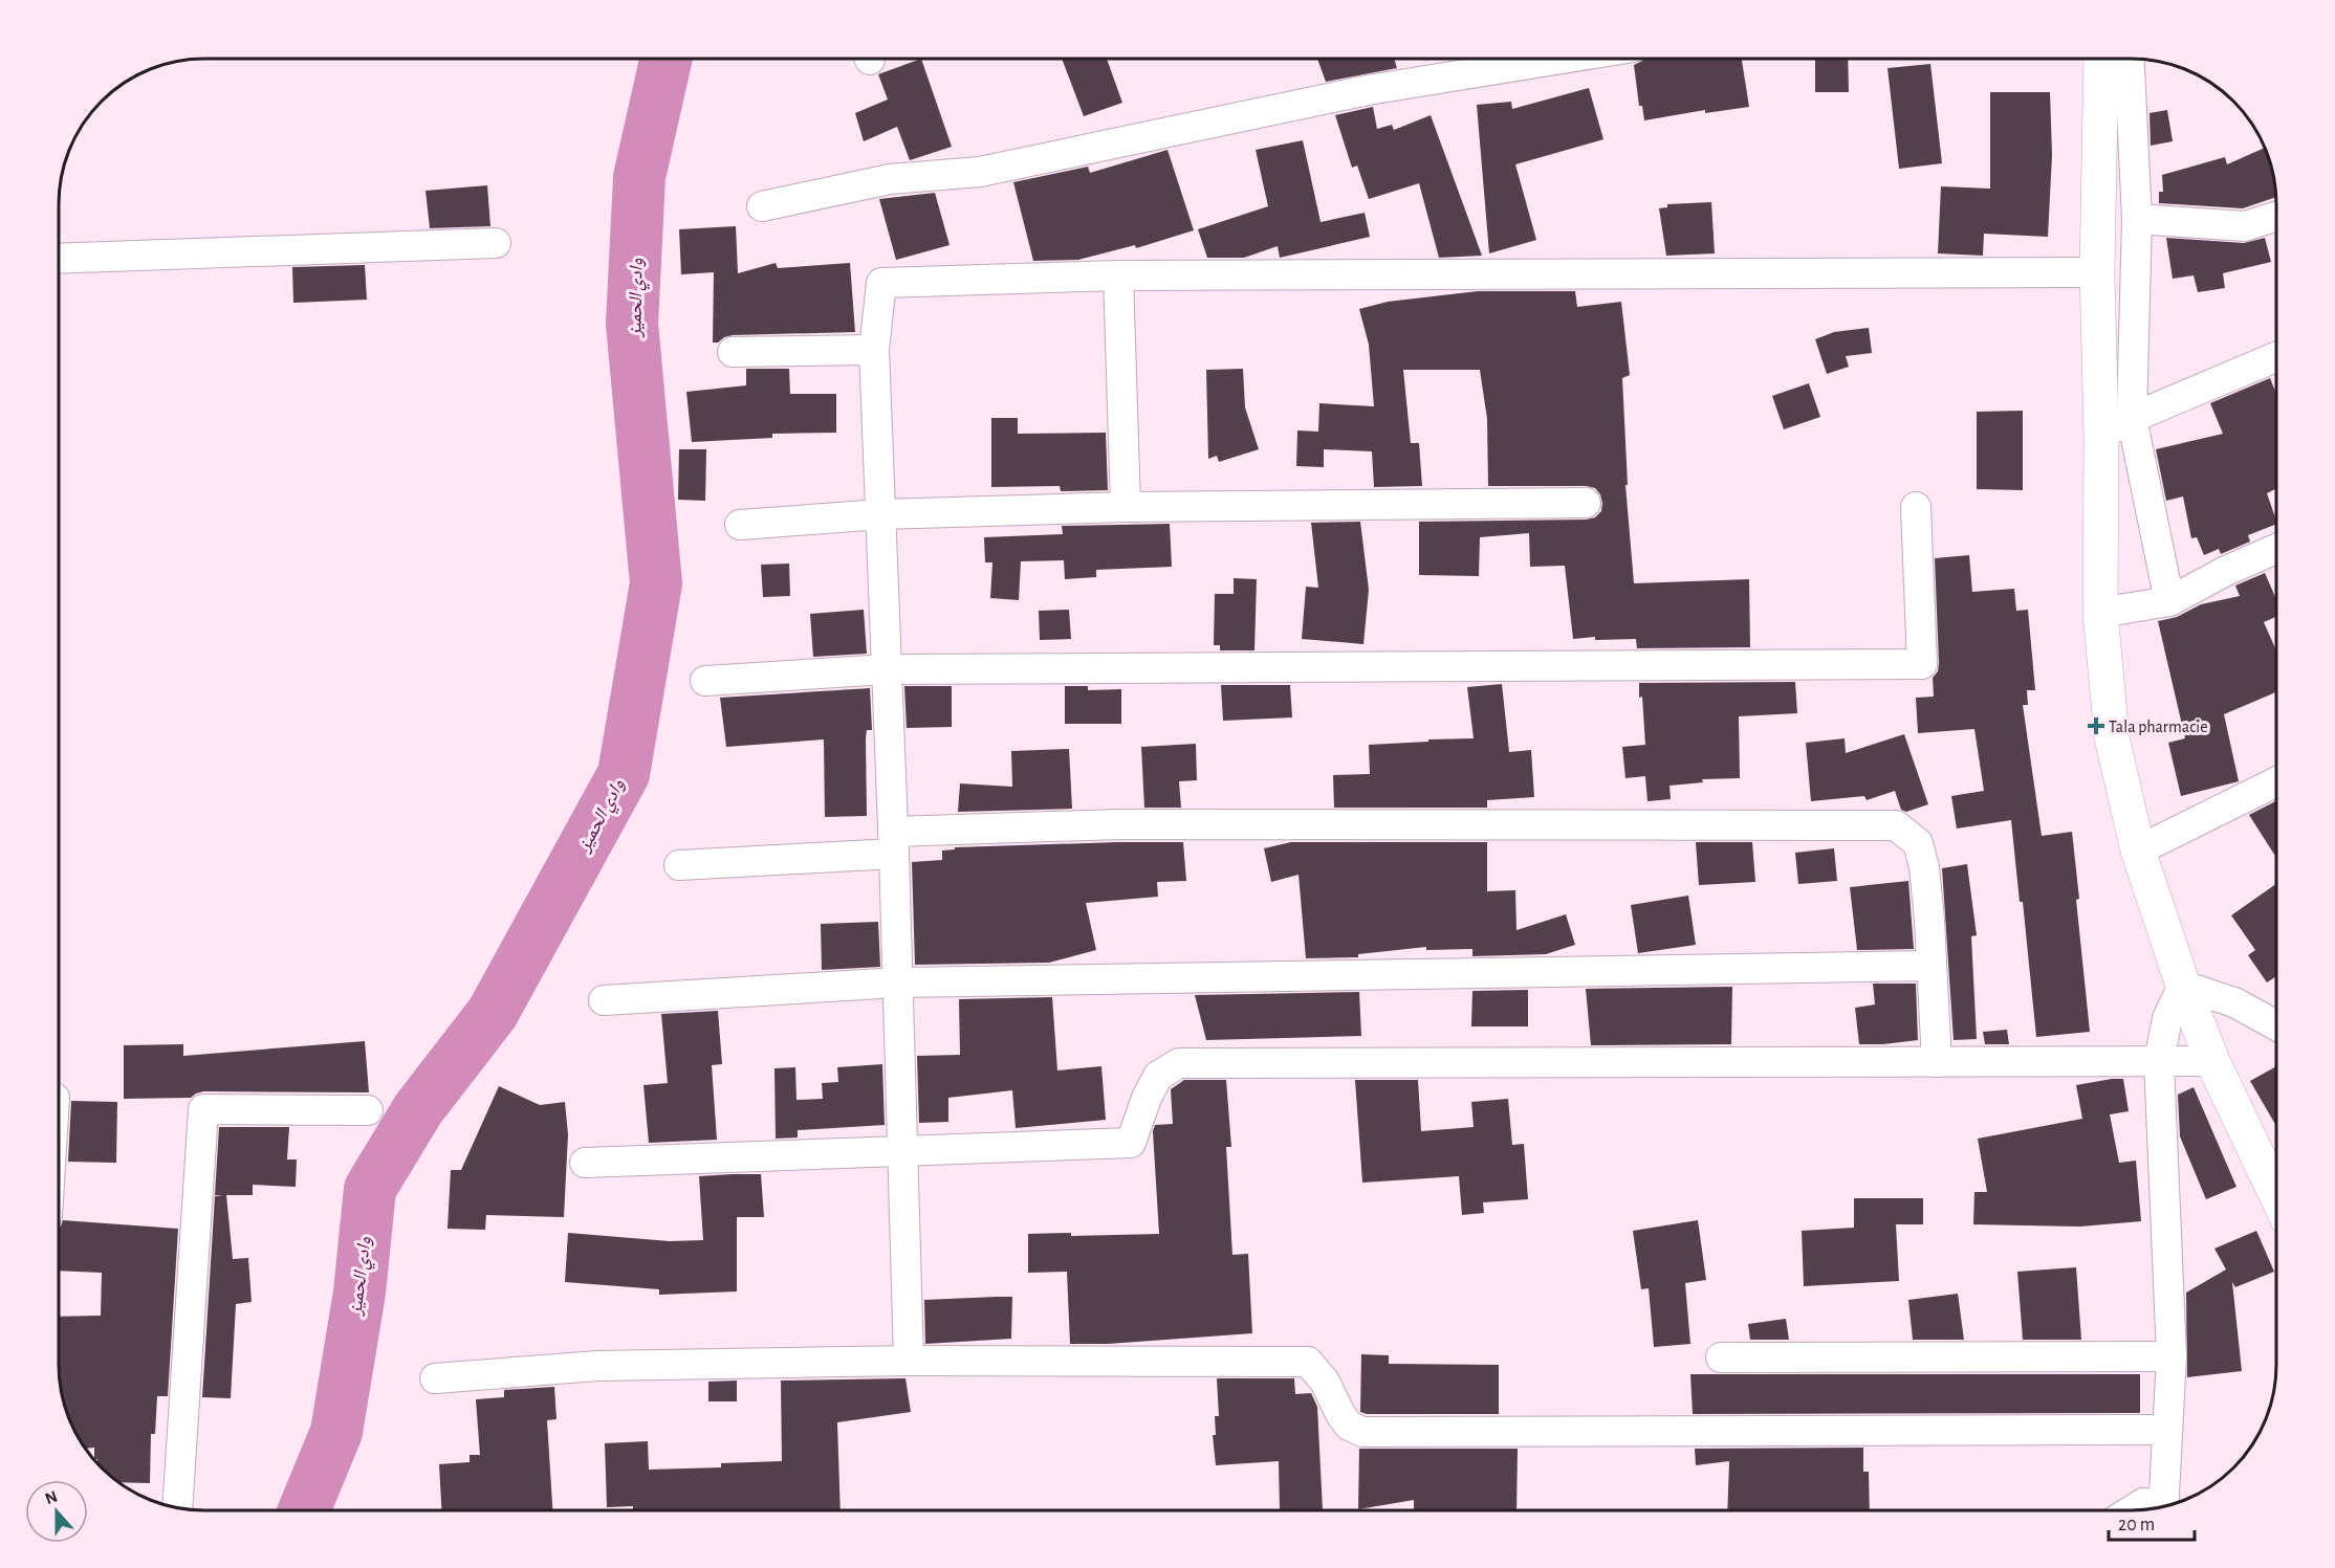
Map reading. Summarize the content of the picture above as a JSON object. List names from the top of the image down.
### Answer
{
  "water": ["وادي الحميز"],
  "places": {
    "health": ["Tala pharmacie"]
  },
  "scale_bar": "20 m",
  "north": "top"
}
